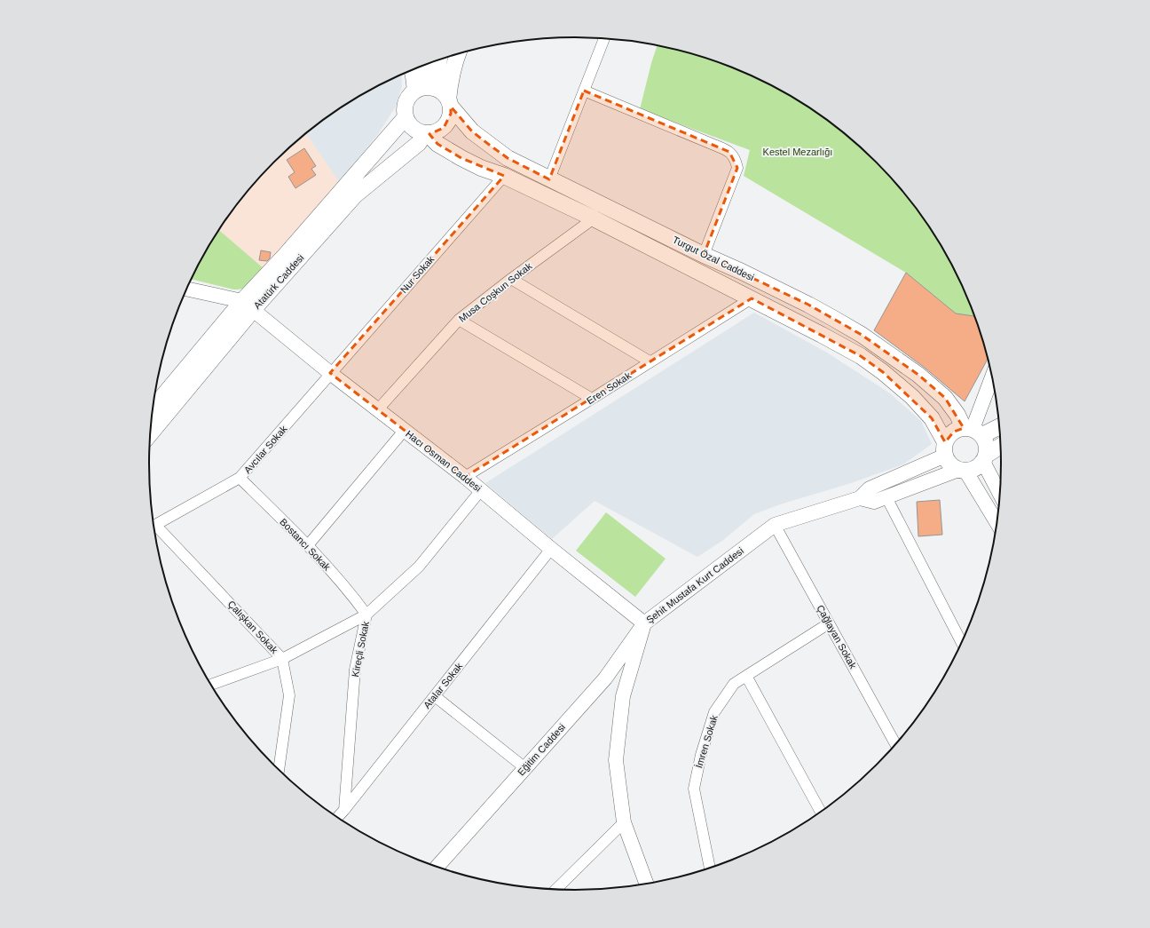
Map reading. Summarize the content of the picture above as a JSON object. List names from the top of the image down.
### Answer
{
  "streets": {
    "main road": [
      "Turgut Özal Caddesi",
      "Atatürk Caddesi",
      "Hacı Osman Caddesi",
      "Şehit Mustafa Kurt Caddesi",
      "Eğitim Caddesi"
    ],
    "street": [
      "Nur Sokak",
      "Musa Coşkun Sokak",
      "Eren Sokak",
      "Avcılar Sokak",
      "Bostancı Sokak",
      "Çalışkan Sokak",
      "Çağlayan Sokak",
      "Kireçli Sokak",
      "Atalar Sokak",
      "İmren Sokak"
    ]
  },
  "crossings": [
    ["Turgut Özal Caddesi", "Nur Sokak"],
    ["Turgut Özal Caddesi", "Atatürk Caddesi"],
    ["Turgut Özal Caddesi", "Musa Coşkun Sokak"],
    ["Turgut Özal Caddesi", "Eren Sokak"],
    ["Turgut Özal Caddesi", "Şehit Mustafa Kurt Caddesi"],
    ["Nur Sokak", "Avcılar Sokak"],
    ["Nur Sokak", "Hacı Osman Caddesi"],
    ["Atatürk Caddesi", "Hacı Osman Caddesi"],
    ["Musa Coşkun Sokak", "Hacı Osman Caddesi"],
    ["Eren Sokak", "Hacı Osman Caddesi"],
    ["Avcılar Sokak", "Hacı Osman Caddesi"],
    ["Avcılar Sokak", "Bostancı Sokak"],
    ["Hacı Osman Caddesi", "Şehit Mustafa Kurt Caddesi"],
    ["Hacı Osman Caddesi", "Kireçli Sokak"],
    ["Hacı Osman Caddesi", "Atalar Sokak"],
    ["Hacı Osman Caddesi", "Eğitim Caddesi"],
    ["Bostancı Sokak", "Kireçli Sokak"],
    ["Şehit Mustafa Kurt Caddesi", "Çağlayan Sokak"],
    ["Şehit Mustafa Kurt Caddesi", "Eğitim Caddesi"],
    ["Çağlayan Sokak", "İmren Sokak"],
    ["Kireçli Sokak", "Atalar Sokak"]
  ],
  "parks": ["Kestel Mezarlığı"]
}
